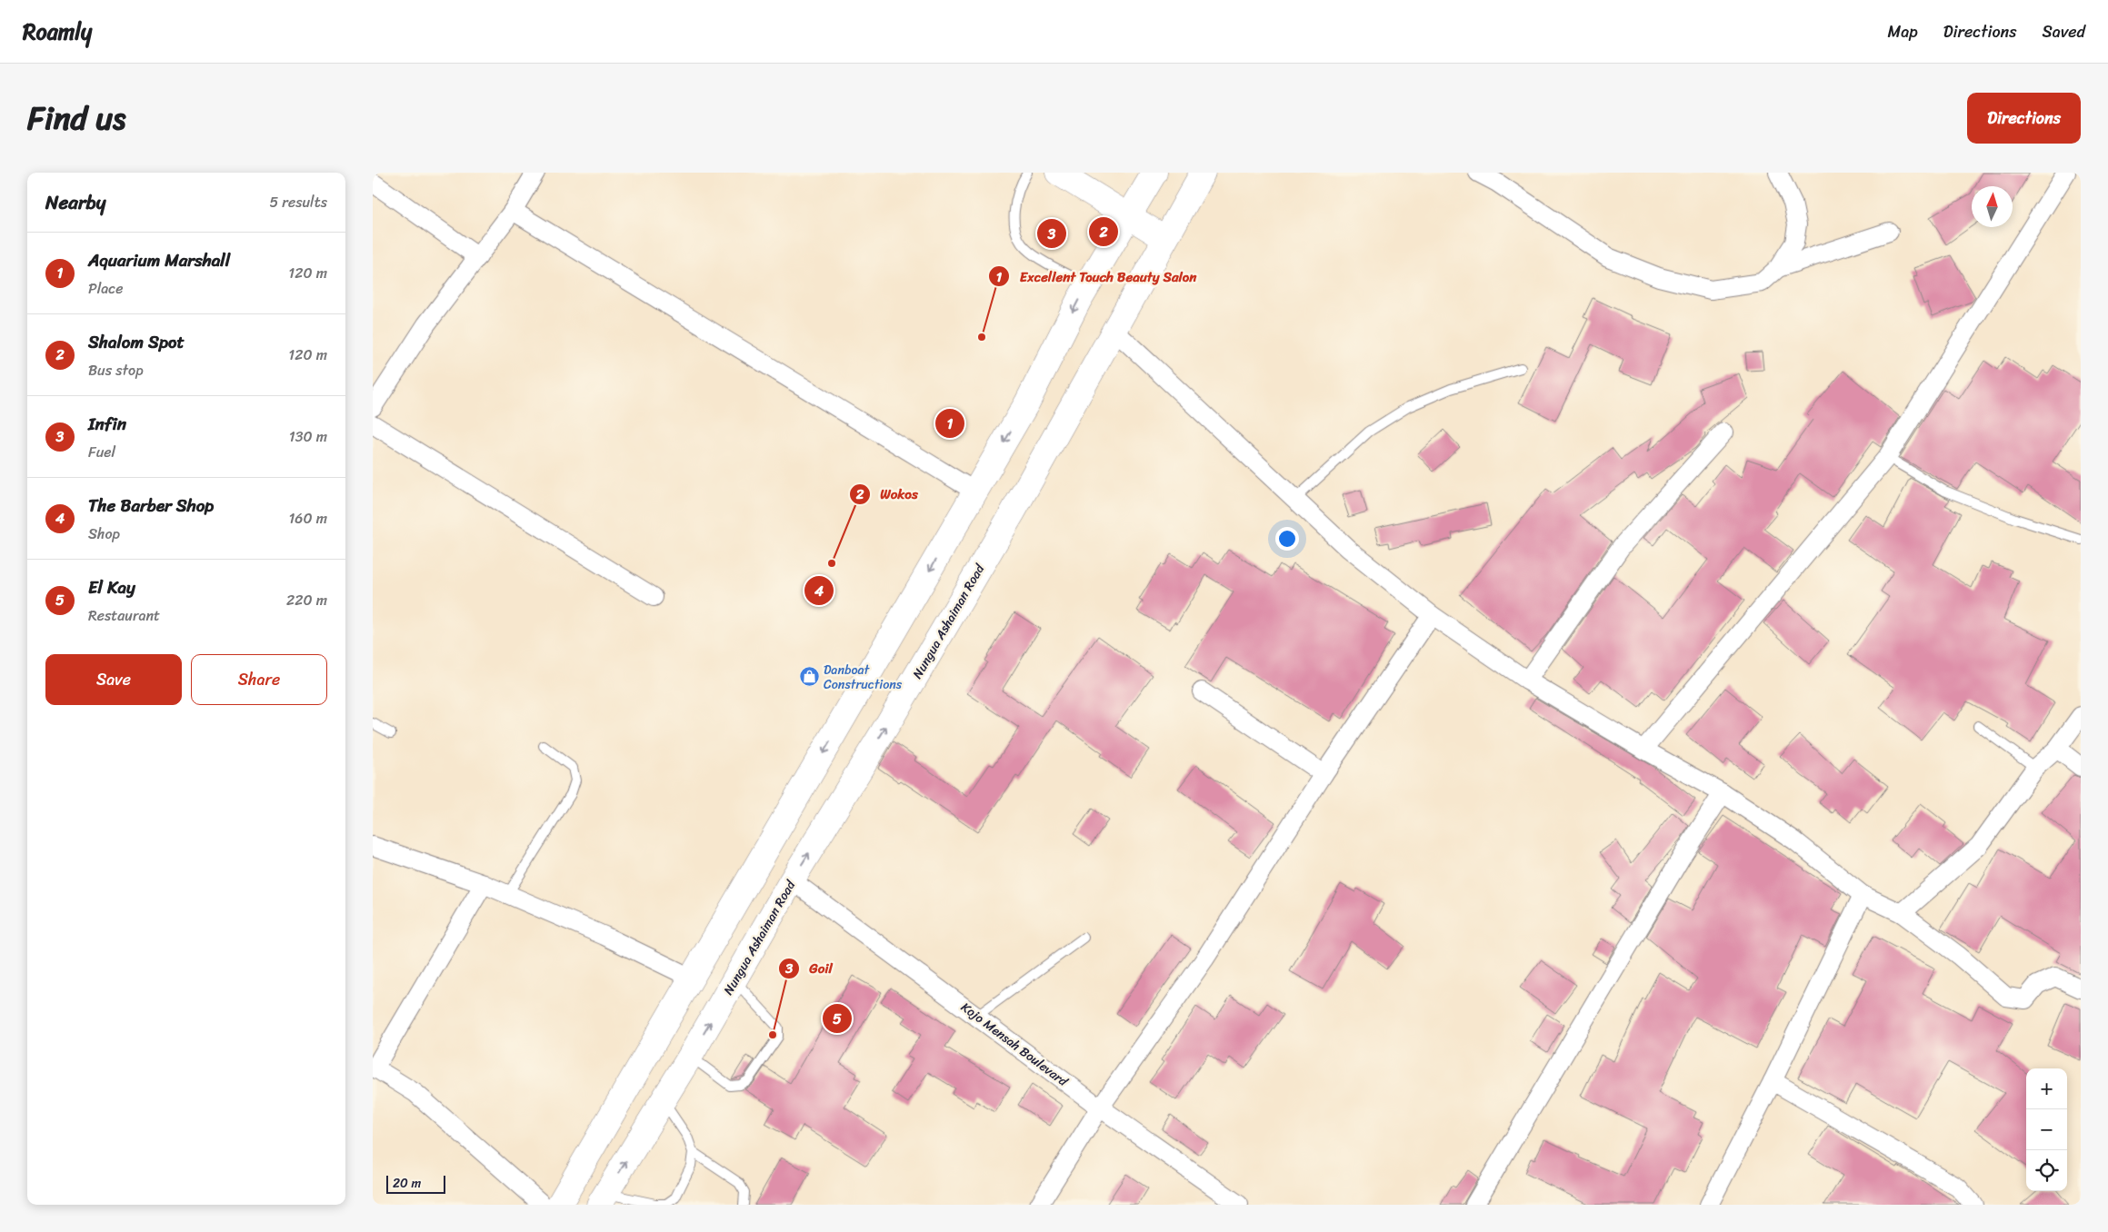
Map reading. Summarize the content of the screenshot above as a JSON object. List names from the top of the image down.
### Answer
{
  "streets": {
    "main road": ["Nungua Ashaiman Road"],
    "street": ["Kojo Mensah Boulevard"]
  },
  "crossings": [
    ["Nungua Ashaiman Road", "Kojo Mensah Boulevard"]
  ],
  "places": {
    "other": ["Excellent Touch Beauty Salon", "Wokos", "Goil"],
    "shop": ["Danboat Constructions"]
  },
  "scale_bar": "20 m",
  "north": "top",
  "page": {
    "header": "Roamly",
    "nav": ["Map", "Directions", "Saved"],
    "title": "Find us",
    "buttons": [
      "Directions",
      ["Save", "Share"]
    ],
    "heading": ["Nearby", "5 results"],
    "pins": [
      "2",
      "3",
      "1",
      "4",
      "5"
    ],
    "list": [
      {
        "mark": "1",
        "name": "Aquarium Marshall",
        "note": "Place",
        "value": "120 m"
      },
      {
        "mark": "2",
        "name": "Shalom Spot",
        "note": "Bus stop",
        "value": "120 m"
      },
      {
        "mark": "3",
        "name": "Infin",
        "note": "Fuel",
        "value": "130 m"
      },
      {
        "mark": "4",
        "name": "The Barber Shop",
        "note": "Shop",
        "value": "160 m"
      },
      {
        "mark": "5",
        "name": "El Kay",
        "note": "Restaurant",
        "value": "220 m"
      }
    ],
    "map_buttons": ["+", "−"],
    "scale": "20 m"
  }
}
